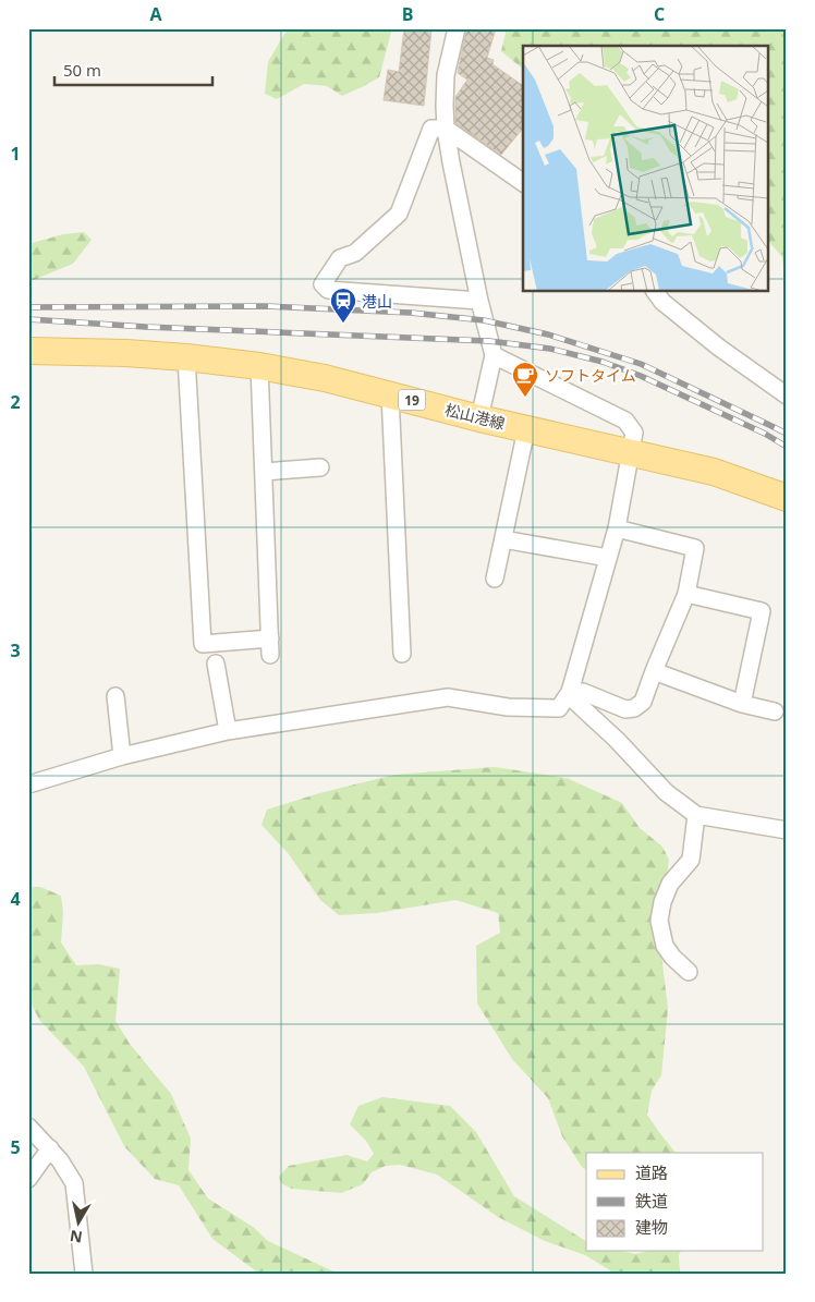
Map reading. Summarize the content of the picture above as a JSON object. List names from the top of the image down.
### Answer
{
  "streets": {
    "main road": ["19", "松山港線"]
  },
  "places": {
    "station": ["港山"],
    "cafe": ["ソフトタイム"]
  },
  "legend": ["道路", "鉄道", "建物"],
  "scale_bar": "50 m",
  "north": "bottom",
  "grid": {
    "columns": ["A", "B", "C"],
    "rows": [
      "1",
      "2",
      "3",
      "4",
      "5"
    ]
  }
}
